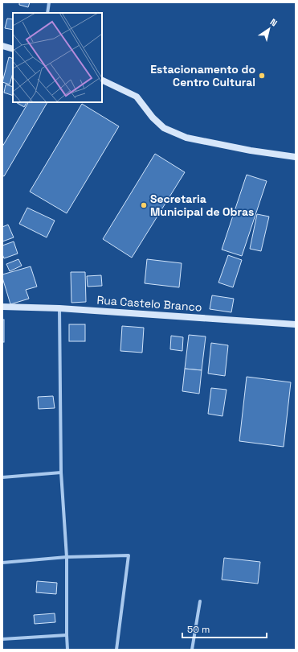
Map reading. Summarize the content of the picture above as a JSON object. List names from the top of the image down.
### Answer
{
  "streets": {
    "street": ["Rua Castelo Branco"]
  },
  "places": ["Estacionamento do Centro Cultural", "Secretaria Municipal de Obras"],
  "scale_bar": "50 m",
  "north": "top right"
}
